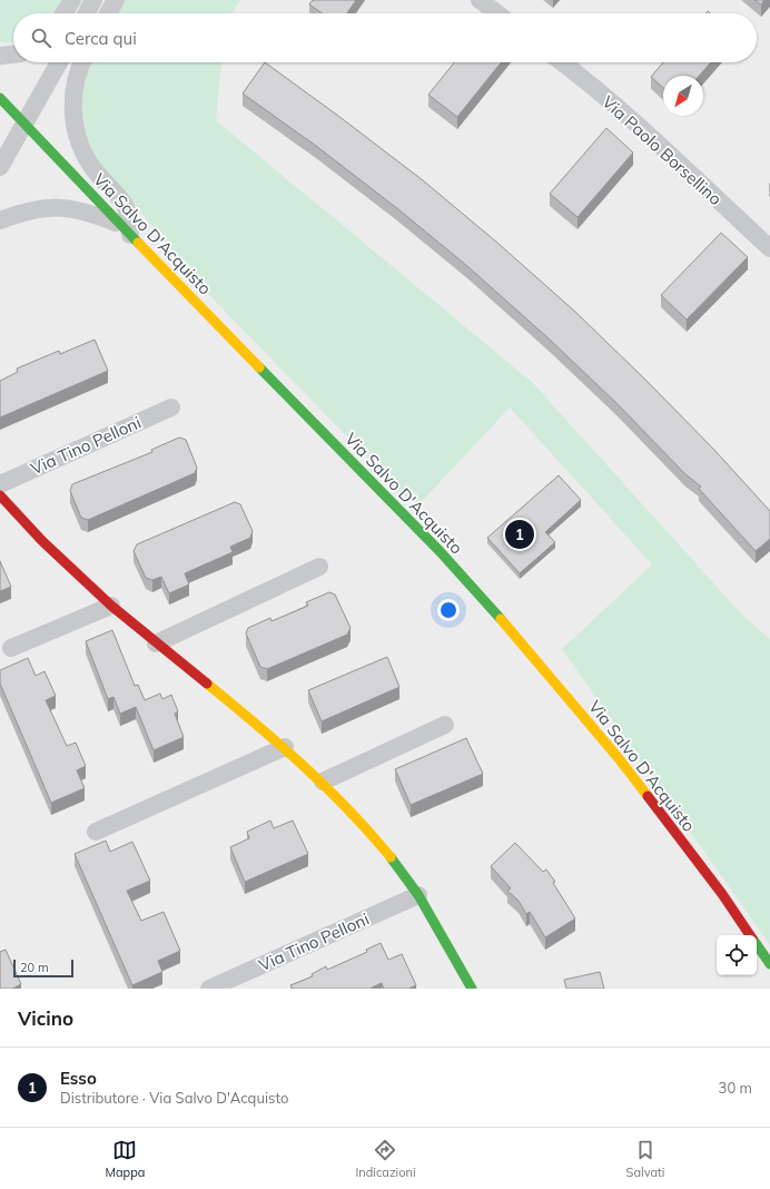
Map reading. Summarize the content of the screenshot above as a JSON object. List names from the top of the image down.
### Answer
{
  "streets": {
    "street": ["Via Paolo Borsellino", "Via Salvo D'Acquisto", "Via Tino Pelloni"]
  },
  "scale_bar": "20 m",
  "north": "bottom left",
  "page": {
    "search": "Cerca qui",
    "pins": "1",
    "scale": "20 m",
    "heading": "Vicino",
    "list": [
      {
        "mark": "1",
        "name": "Esso",
        "note": "Distributore · Via Salvo D'Acquisto",
        "value": "30 m"
      }
    ],
    "nav": ["Mappa", "Indicazioni", "Salvati"]
  }
}
